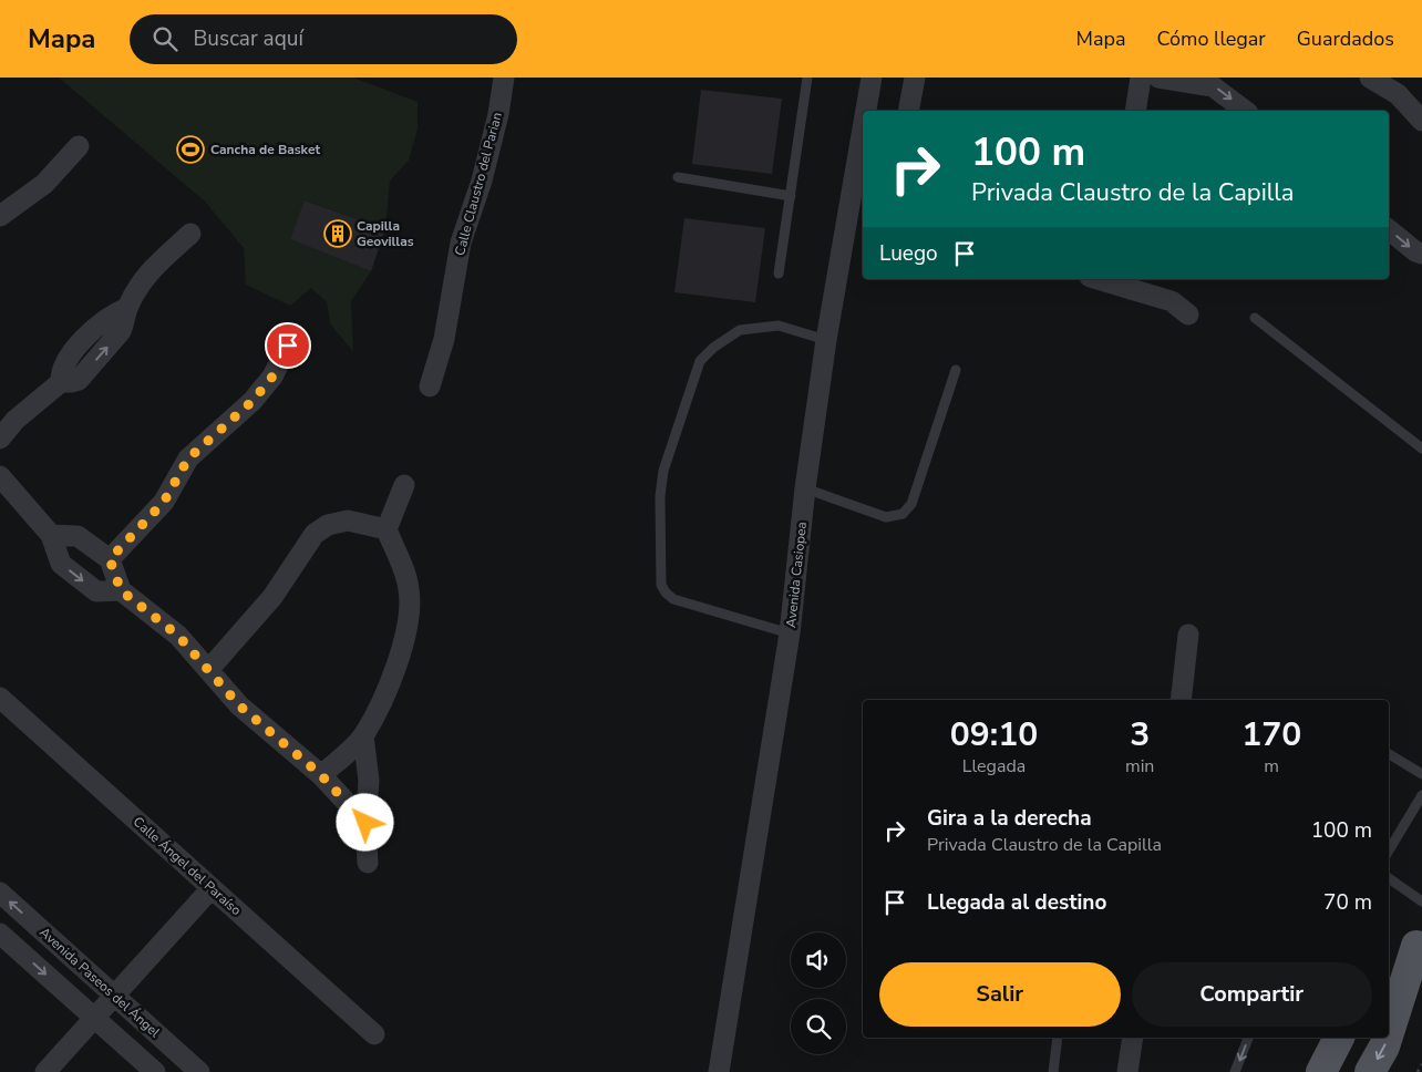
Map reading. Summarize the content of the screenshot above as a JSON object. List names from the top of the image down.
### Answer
{
  "streets": {
    "street": [
      "Calle Claustro del Parian",
      "Avenida Casiopea",
      "Calle Ángel del Paraíso",
      "Avenida Paseos del Ángel"
    ]
  },
  "places": {
    "sports": ["Cancha de Basket"],
    "building": ["Capilla Geovillas"]
  },
  "page": {
    "header": "Mapa",
    "search": "Buscar aquí",
    "nav": ["Mapa", "Cómo llegar", "Guardados"],
    "turn": ["100 m", "Privada Claustro de la Capilla"],
    "then": "Luego",
    "eta": [
      "09:10",
      "Llegada",
      "3",
      "min",
      "170",
      "m"
    ],
    "list": [
      {
        "name": "Gira a la derecha",
        "note": "Privada Claustro de la Capilla",
        "value": "100 m"
      },
      {
        "name": "Llegada al destino",
        "value": "70 m"
      }
    ],
    "buttons": ["Salir", "Compartir"]
  }
}
